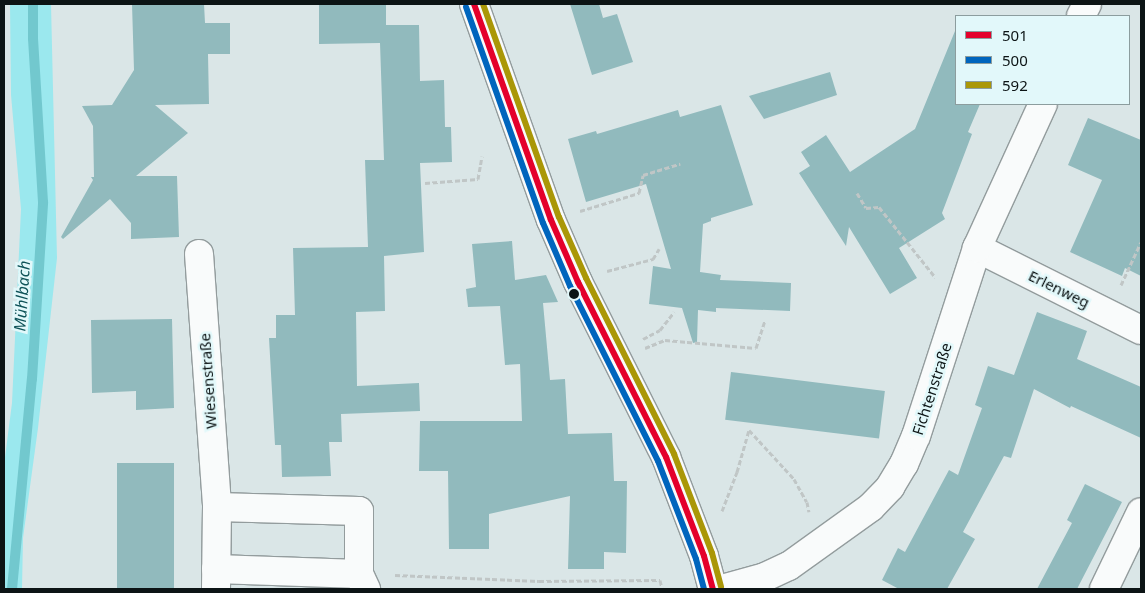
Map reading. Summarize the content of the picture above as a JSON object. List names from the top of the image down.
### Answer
{
  "streets": {
    "street": ["Erlenweg", "Wiesenstraße", "Fichtenstraße"]
  },
  "crossings": [
    ["Erlenweg", "Fichtenstraße"]
  ],
  "water": ["Mühlbach"],
  "lines": ["transit line 501", "transit line 592", "transit line 500"],
  "legend": ["501", "500", "592"]
}
